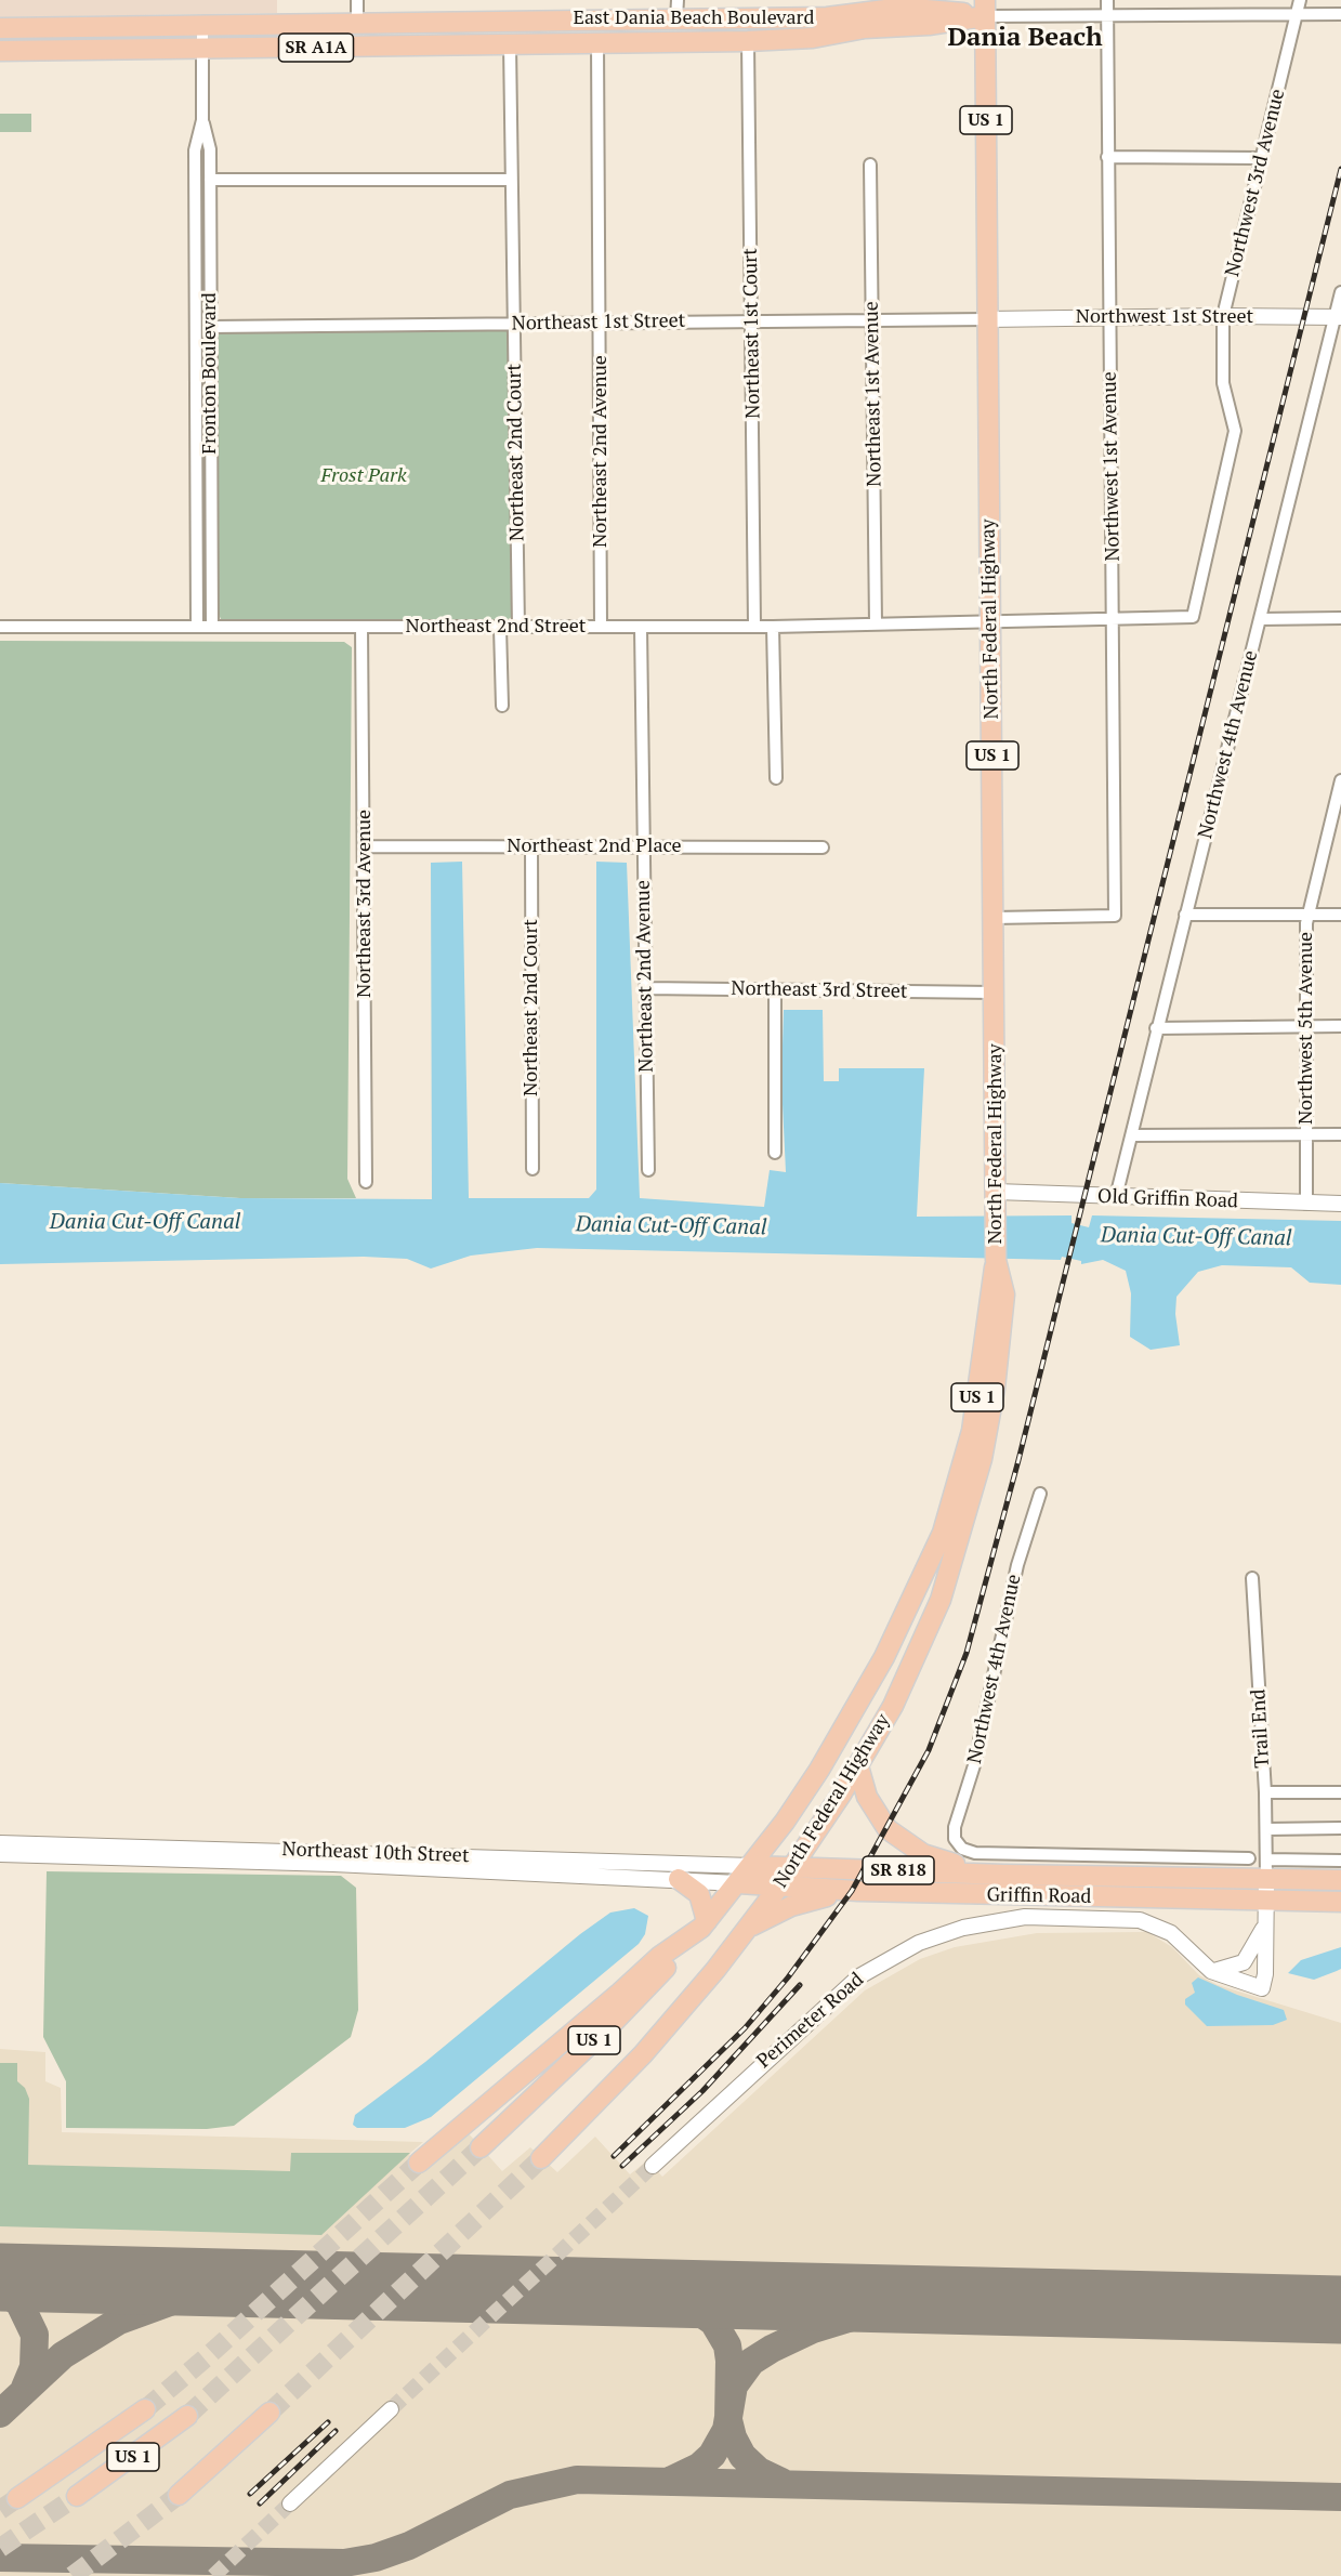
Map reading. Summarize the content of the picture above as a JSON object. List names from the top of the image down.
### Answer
{
  "streets": {
    "main road": [
      "East Dania Beach Boulevard",
      "SR A1A",
      "US 1",
      "North Federal Highway",
      "SR 818",
      "Griffin Road"
    ],
    "street": [
      "Northwest 3rd Avenue",
      "Northwest 1st Street",
      "Northeast 1st Street",
      "Northeast 1st Court",
      "Fronton Boulevard",
      "Northeast 1st Avenue",
      "Northeast 2nd Avenue",
      "Northeast 2nd Court",
      "Northwest 1st Avenue",
      "Northeast 2nd Street",
      "Northwest 4th Avenue",
      "Northeast 2nd Place",
      "Northeast 3rd Avenue",
      "Northeast 3rd Street",
      "Northwest 5th Avenue",
      "Old Griffin Road",
      "Trail End",
      "Northeast 10th Street",
      "Perimeter Road"
    ]
  },
  "crossings": [
    ["East Dania Beach Boulevard", "Northeast 1st Court"],
    ["East Dania Beach Boulevard", "Fronton Boulevard"],
    ["East Dania Beach Boulevard", "Northeast 2nd Avenue"],
    ["East Dania Beach Boulevard", "Northeast 2nd Court"],
    ["East Dania Beach Boulevard", "North Federal Highway"],
    ["Northwest 3rd Avenue", "Northwest 1st Street"],
    ["Northwest 3rd Avenue", "Northeast 2nd Street"],
    ["Northwest 1st Street", "Northeast 1st Street"],
    ["Northwest 1st Street", "Northwest 1st Avenue"],
    ["Northwest 1st Street", "North Federal Highway"],
    ["Northwest 1st Street", "Northwest 4th Avenue"],
    ["Northeast 1st Street", "Northeast 1st Court"],
    ["Northeast 1st Street", "Fronton Boulevard"],
    ["Northeast 1st Street", "Northeast 1st Avenue"],
    ["Northeast 1st Street", "Northeast 2nd Avenue"],
    ["Northeast 1st Street", "Northeast 2nd Court"],
    ["Northeast 1st Street", "North Federal Highway"],
    ["Northeast 1st Court", "Northeast 2nd Street"],
    ["Fronton Boulevard", "Northeast 2nd Street"],
    ["Northeast 1st Avenue", "Northeast 2nd Street"],
    ["Northeast 2nd Avenue", "Northeast 2nd Street"],
    ["Northeast 2nd Avenue", "Northeast 2nd Place"],
    ["Northeast 2nd Avenue", "Northeast 3rd Street"],
    ["Northeast 2nd Court", "Northeast 2nd Street"],
    ["Northeast 2nd Court", "Northeast 2nd Place"],
    ["Northwest 1st Avenue", "North Federal Highway"],
    ["Northwest 1st Avenue", "Northeast 2nd Street"],
    ["North Federal Highway", "Northeast 2nd Street"],
    ["North Federal Highway", "Northeast 3rd Street"],
    ["North Federal Highway", "Old Griffin Road"],
    ["North Federal Highway", "Northeast 10th Street"],
    ["North Federal Highway", "Griffin Road"],
    ["Northeast 2nd Street", "Northeast 3rd Avenue"],
    ["Northwest 4th Avenue", "Old Griffin Road"],
    ["Northeast 2nd Place", "Northeast 3rd Avenue"],
    ["Northwest 5th Avenue", "Old Griffin Road"],
    ["Trail End", "Griffin Road"],
    ["Trail End", "Perimeter Road"],
    ["Northeast 10th Street", "Griffin Road"],
    ["Griffin Road", "Perimeter Road"]
  ],
  "districts": ["Dania Beach"],
  "water": ["Dania Cut-Off Canal"],
  "parks": ["Frost Park"]
}
